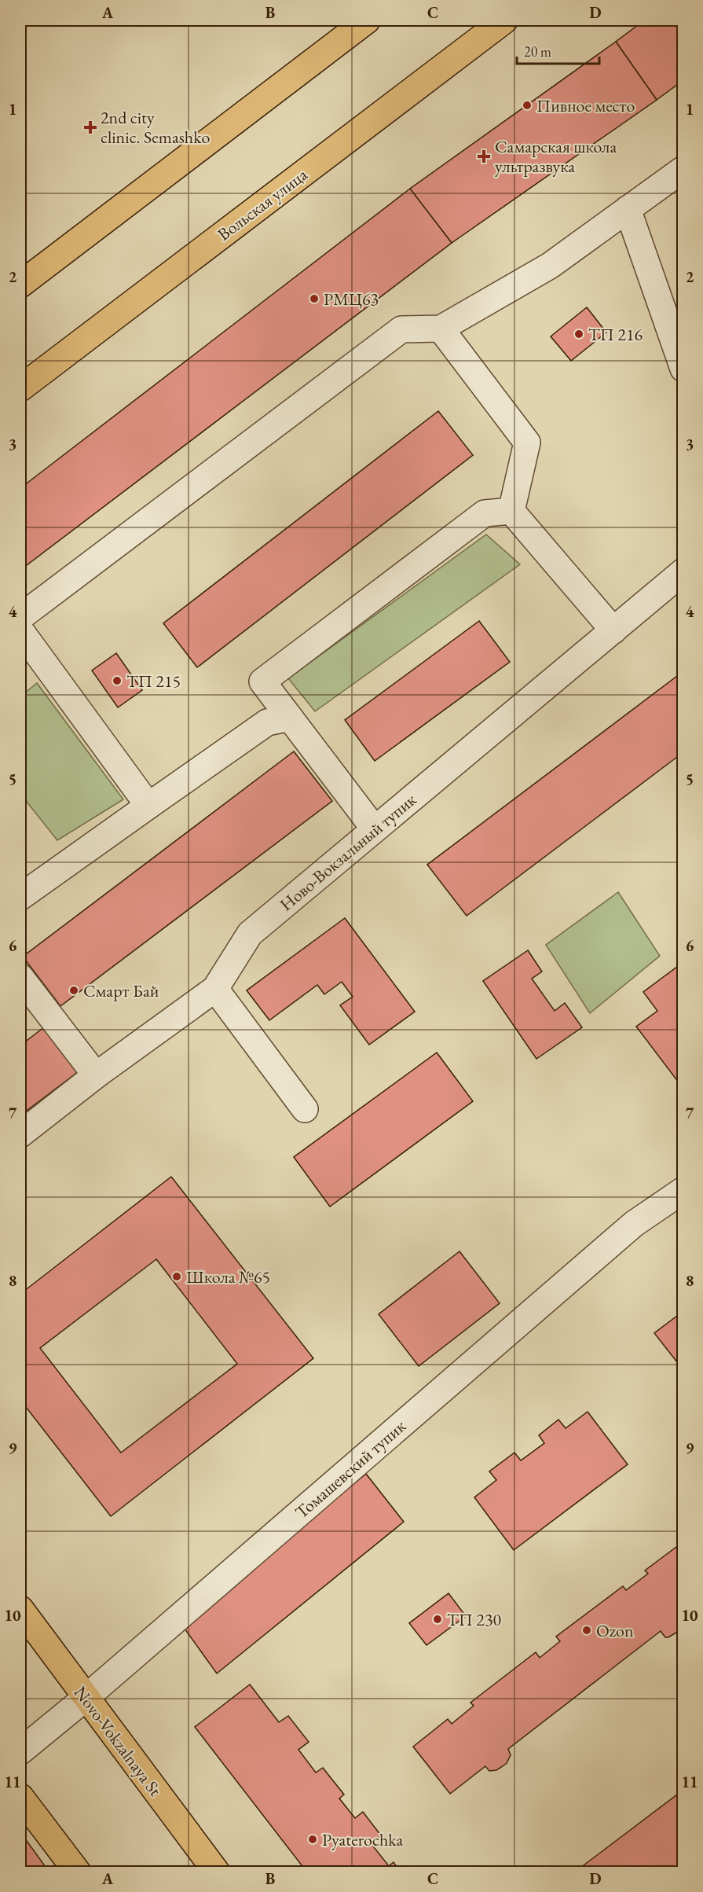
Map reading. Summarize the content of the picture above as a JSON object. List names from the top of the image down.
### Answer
{
  "streets": {
    "main road": ["Вольская улица", "Novo-Vokzalnaya St"],
    "street": ["Ново-Вокзальный тупик", "Томашевский тупик"]
  },
  "crossings": [
    ["Томашевский тупик", "Novo-Vokzalnaya St"]
  ],
  "places": {
    "other": [
      "Пивное место",
      "РМЦ63",
      "ТП 216",
      "ТП 215",
      "Смарт Бай",
      "Школа №65",
      "ТП 230",
      "Ozon",
      "Pyaterochka"
    ],
    "health": ["2nd city clinic. Semashko", "Самарская школа ультразвука"]
  },
  "scale_bar": "20 m",
  "grid": {
    "columns": [
      "A",
      "B",
      "C",
      "D"
    ],
    "rows": [
      "1",
      "2",
      "3",
      "4",
      "5",
      "6",
      "7",
      "8",
      "9",
      "10",
      "11"
    ]
  }
}
